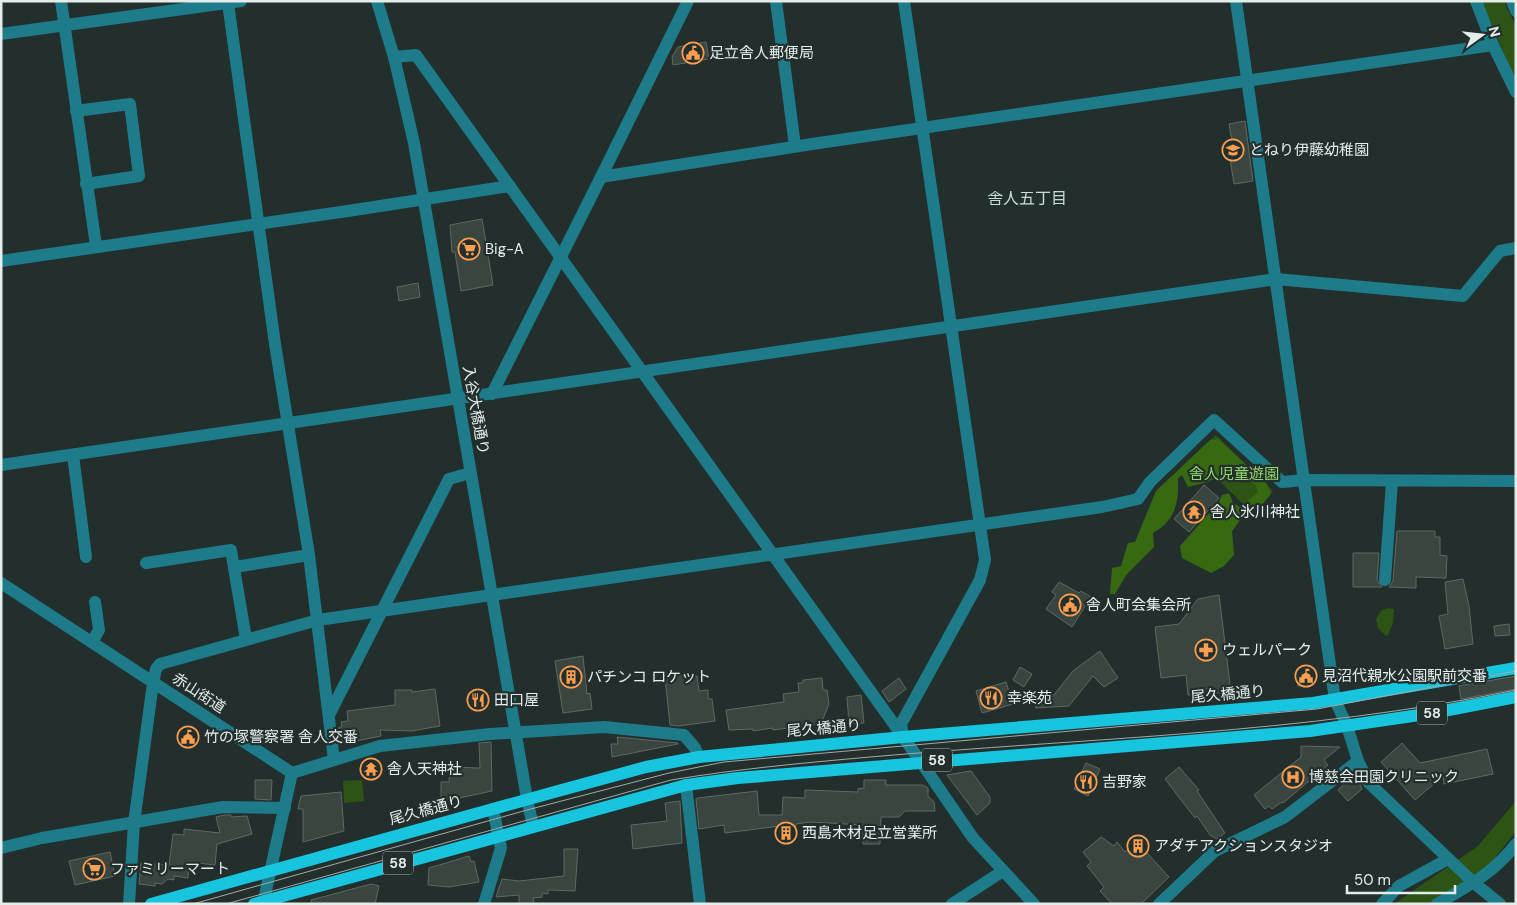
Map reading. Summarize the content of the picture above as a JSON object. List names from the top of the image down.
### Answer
{
  "streets": {
    "main road": ["尾久橋通り", "58"],
    "street": ["入谷大橋通り", "赤山街道"]
  },
  "crossings": [
    ["入谷大橋通り", "尾久橋通り"],
    ["入谷大橋通り", "58"]
  ],
  "districts": ["舎人五丁目"],
  "parks": ["舎人児童遊園"],
  "places": {
    "public building": [
      "足立舎人郵便局",
      "舎人町会集会所",
      "見沼代親水公園駅前交番",
      "竹の塚警察署 舎人交番"
    ],
    "school or university": ["とねり伊藤幼稚園"],
    "supermarket": ["Big-A", "ファミリーマート"],
    "temple": ["舎人氷川神社", "舎人天神社"],
    "pharmacy": ["ウェルパーク"],
    "building": ["パチンコ ロケット", "西島木材足立営業所", "アダチアクションスタジオ"],
    "restaurant": ["幸楽苑", "田口屋", "吉野家"],
    "hospital": ["博慈会田園クリニック"]
  },
  "scale_bar": "50 m",
  "north": "right"
}
